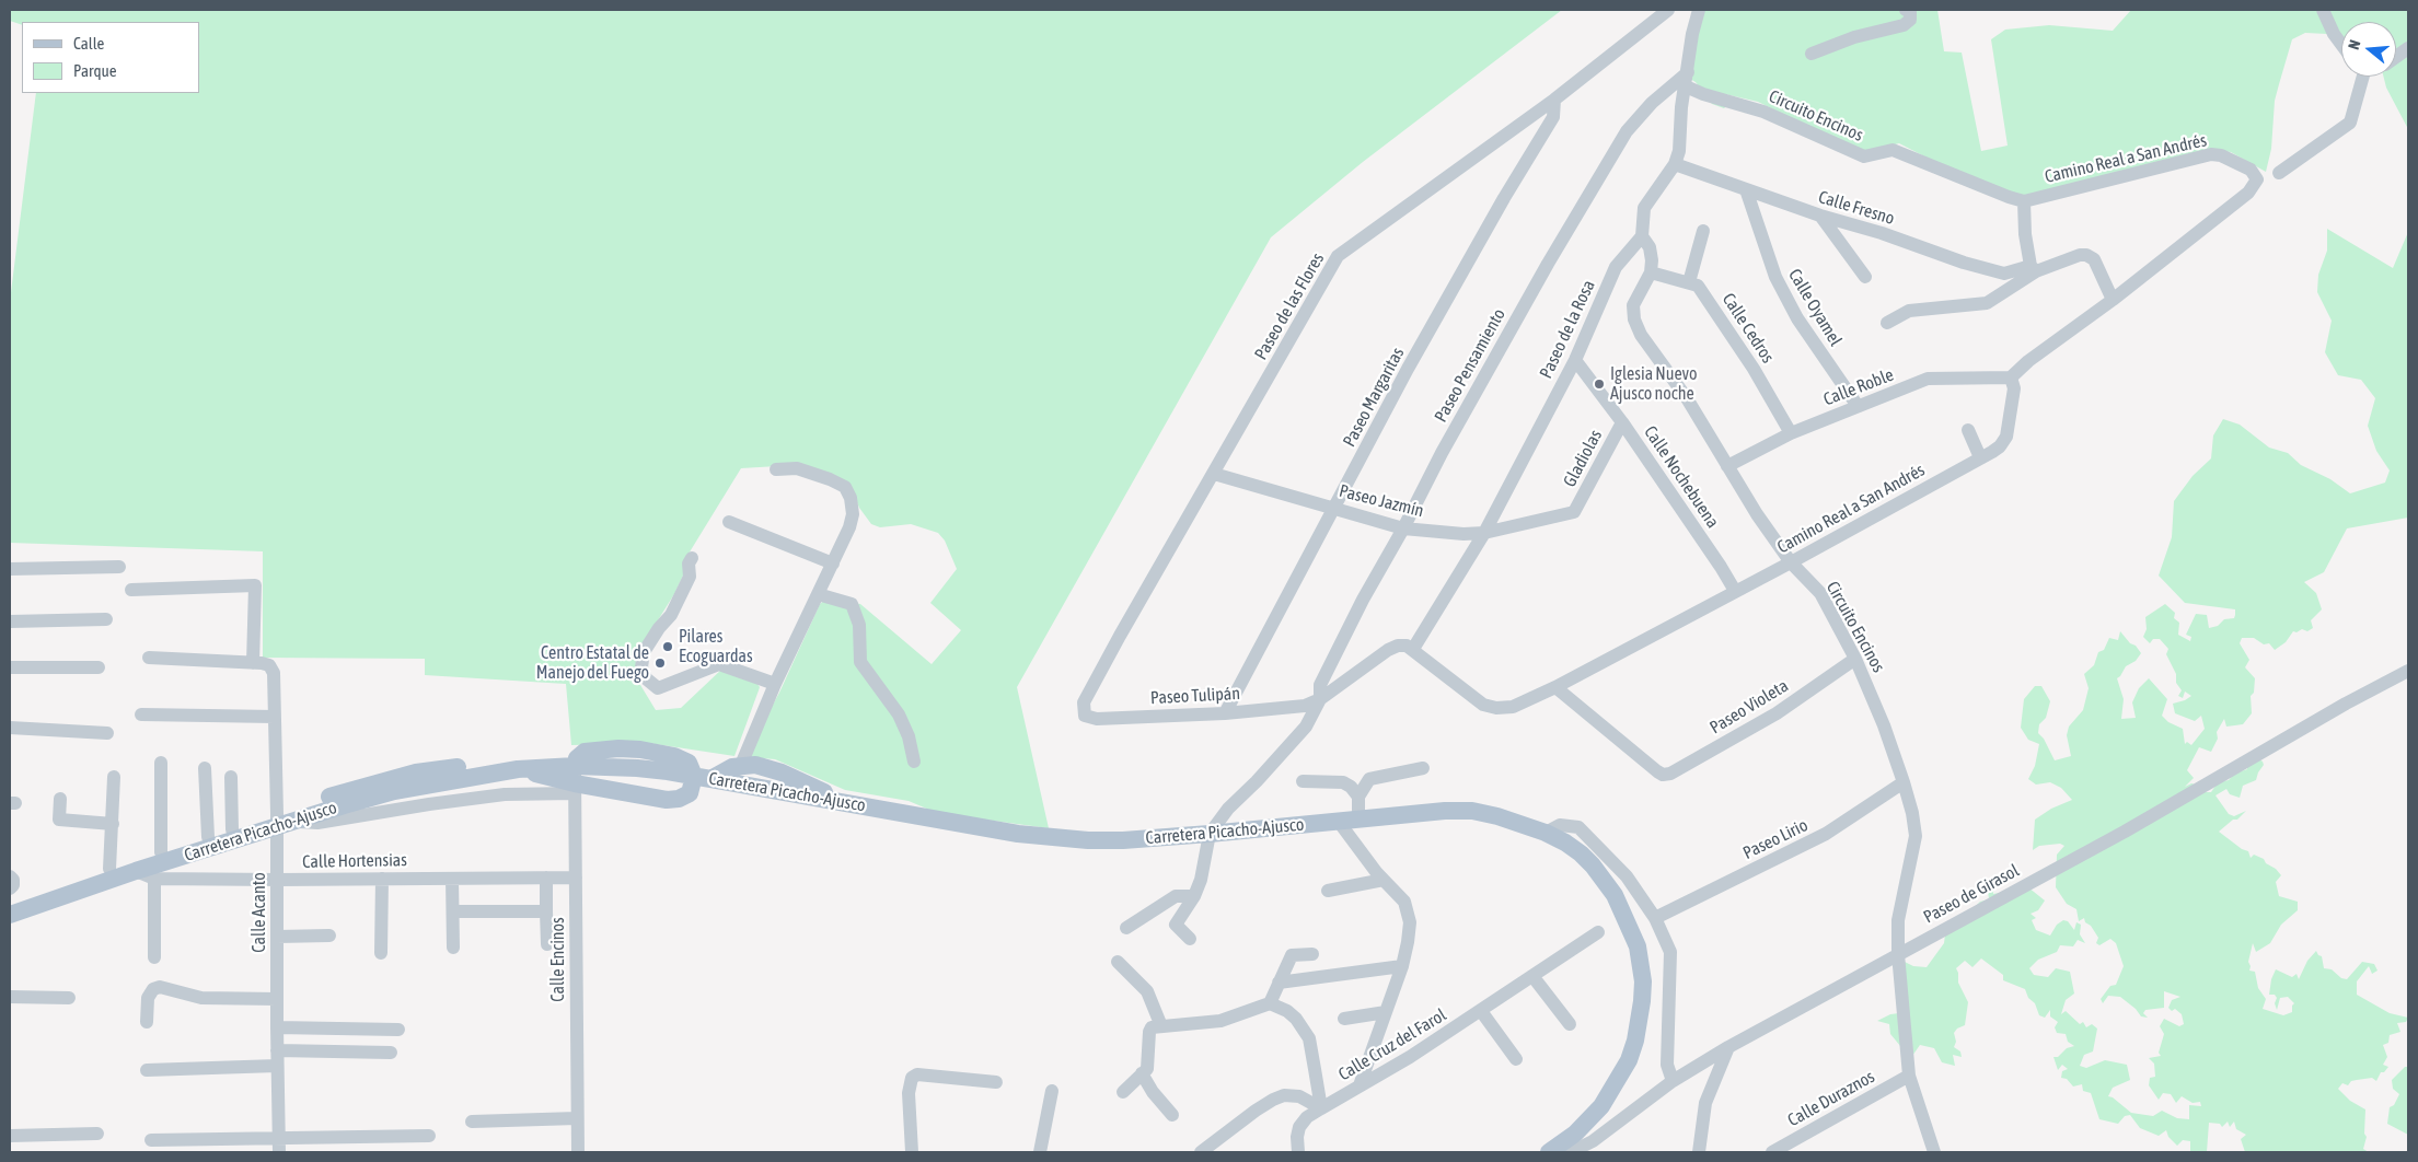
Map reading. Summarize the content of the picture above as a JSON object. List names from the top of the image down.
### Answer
{
  "streets": {
    "main road": ["Carretera Picacho-Ajusco"],
    "street": [
      "Circuito Encinos",
      "Camino Real a San Andrés",
      "Calle Fresno",
      "Paseo de las Flores",
      "Calle Oyamel",
      "Calle Cedros",
      "Paseo de la Rosa",
      "Paseo Pensamiento",
      "Calle Roble",
      "Paseo Margaritas",
      "Gladiolas",
      "Calle Nochebuena",
      "Paseo Jazmín",
      "Paseo Tulipán",
      "Paseo Violeta",
      "Paseo Lirio",
      "Calle Hortensias",
      "Paseo de Girasol",
      "Calle Acanto",
      "Calle Encinos",
      "Calle Cruz del Farol",
      "Calle Duraznos"
    ]
  },
  "crossings": [
    ["Circuito Encinos", "Camino Real a San Andrés"],
    ["Circuito Encinos", "Calle Cedros"],
    ["Circuito Encinos", "Calle Roble"],
    ["Circuito Encinos", "Paseo Violeta"],
    ["Circuito Encinos", "Paseo Lirio"],
    ["Circuito Encinos", "Paseo de Girasol"],
    ["Circuito Encinos", "Calle Duraznos"],
    ["Camino Real a San Andrés", "Paseo de la Rosa"],
    ["Camino Real a San Andrés", "Calle Roble"],
    ["Camino Real a San Andrés", "Calle Nochebuena"],
    ["Camino Real a San Andrés", "Paseo Violeta"],
    ["Calle Fresno", "Calle Oyamel"],
    ["Paseo de las Flores", "Paseo Margaritas"],
    ["Paseo de las Flores", "Paseo Jazmín"],
    ["Paseo de las Flores", "Paseo Tulipán"],
    ["Calle Oyamel", "Calle Roble"],
    ["Calle Cedros", "Calle Roble"],
    ["Paseo de la Rosa", "Calle Nochebuena"],
    ["Paseo de la Rosa", "Paseo Jazmín"],
    ["Paseo Pensamiento", "Paseo Jazmín"],
    ["Paseo Pensamiento", "Paseo Tulipán"],
    ["Paseo Margaritas", "Paseo Jazmín"],
    ["Paseo Margaritas", "Paseo Tulipán"],
    ["Gladiolas", "Calle Nochebuena"],
    ["Gladiolas", "Paseo Jazmín"],
    ["Carretera Picacho-Ajusco", "Calle Hortensias"],
    ["Carretera Picacho-Ajusco", "Calle Acanto"],
    ["Carretera Picacho-Ajusco", "Calle Encinos"],
    ["Calle Hortensias", "Calle Acanto"],
    ["Calle Hortensias", "Calle Encinos"]
  ],
  "places": ["Iglesia Nuevo Ajusco noche", "Pilares Ecoguardas", "Centro Estatal de Manejo del Fuego"],
  "legend": ["Calle", "Parque"],
  "north": "left"
}
